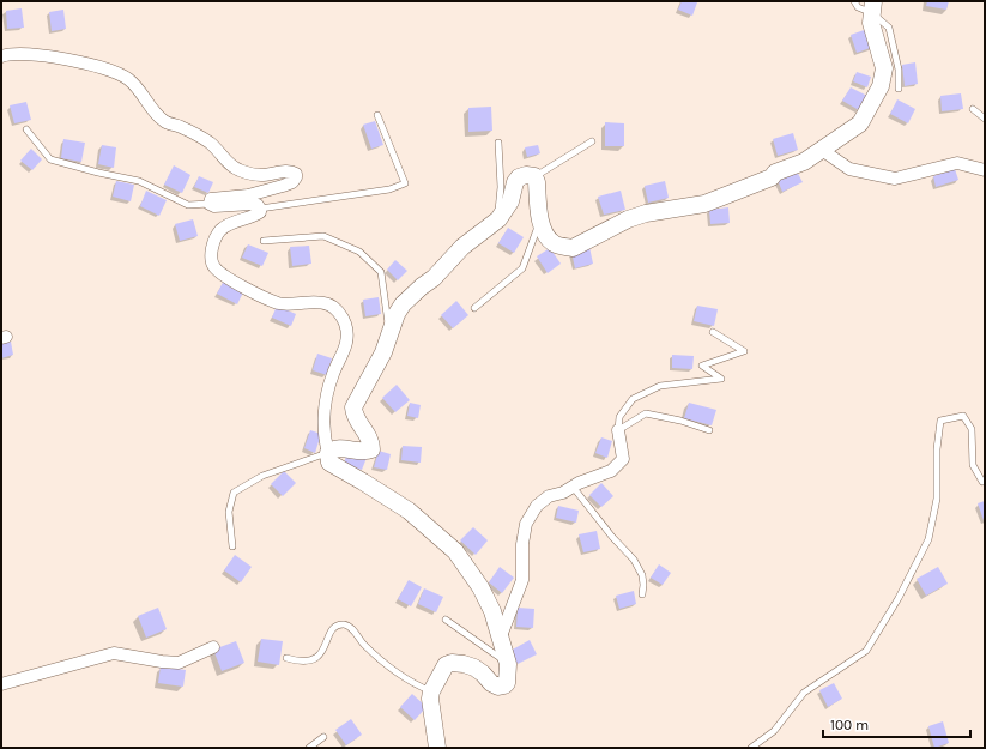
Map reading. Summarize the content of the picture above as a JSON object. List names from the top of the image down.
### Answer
{
  "scale_bar": "100 m"
}
